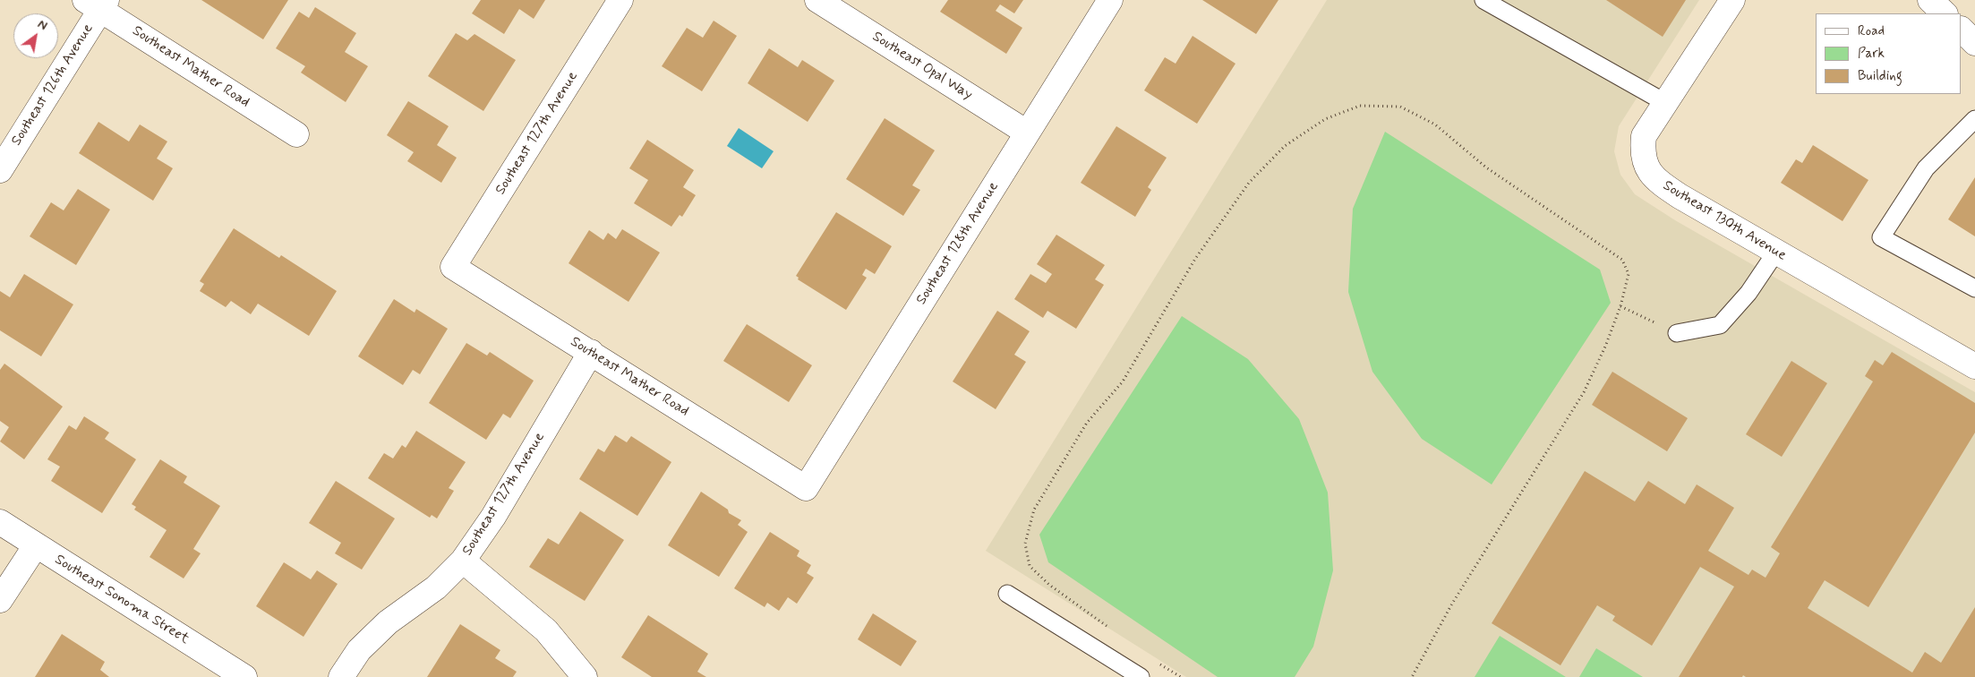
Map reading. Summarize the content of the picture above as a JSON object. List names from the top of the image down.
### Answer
{
  "streets": {
    "street": [
      "Southeast Opal Way",
      "Southeast Mather Road",
      "Southeast 126th Avenue",
      "Southeast 127th Avenue",
      "Southeast 130th Avenue",
      "Southeast 128th Avenue",
      "Southeast Sonoma Street"
    ]
  },
  "crossings": [
    ["Southeast Opal Way", "Southeast 128th Avenue"],
    ["Southeast Mather Road", "Southeast 126th Avenue"],
    ["Southeast Mather Road", "Southeast 127th Avenue"],
    ["Southeast Mather Road", "Southeast 128th Avenue"]
  ],
  "legend": ["Road", "Park", "Building"],
  "north": "top right"
}
